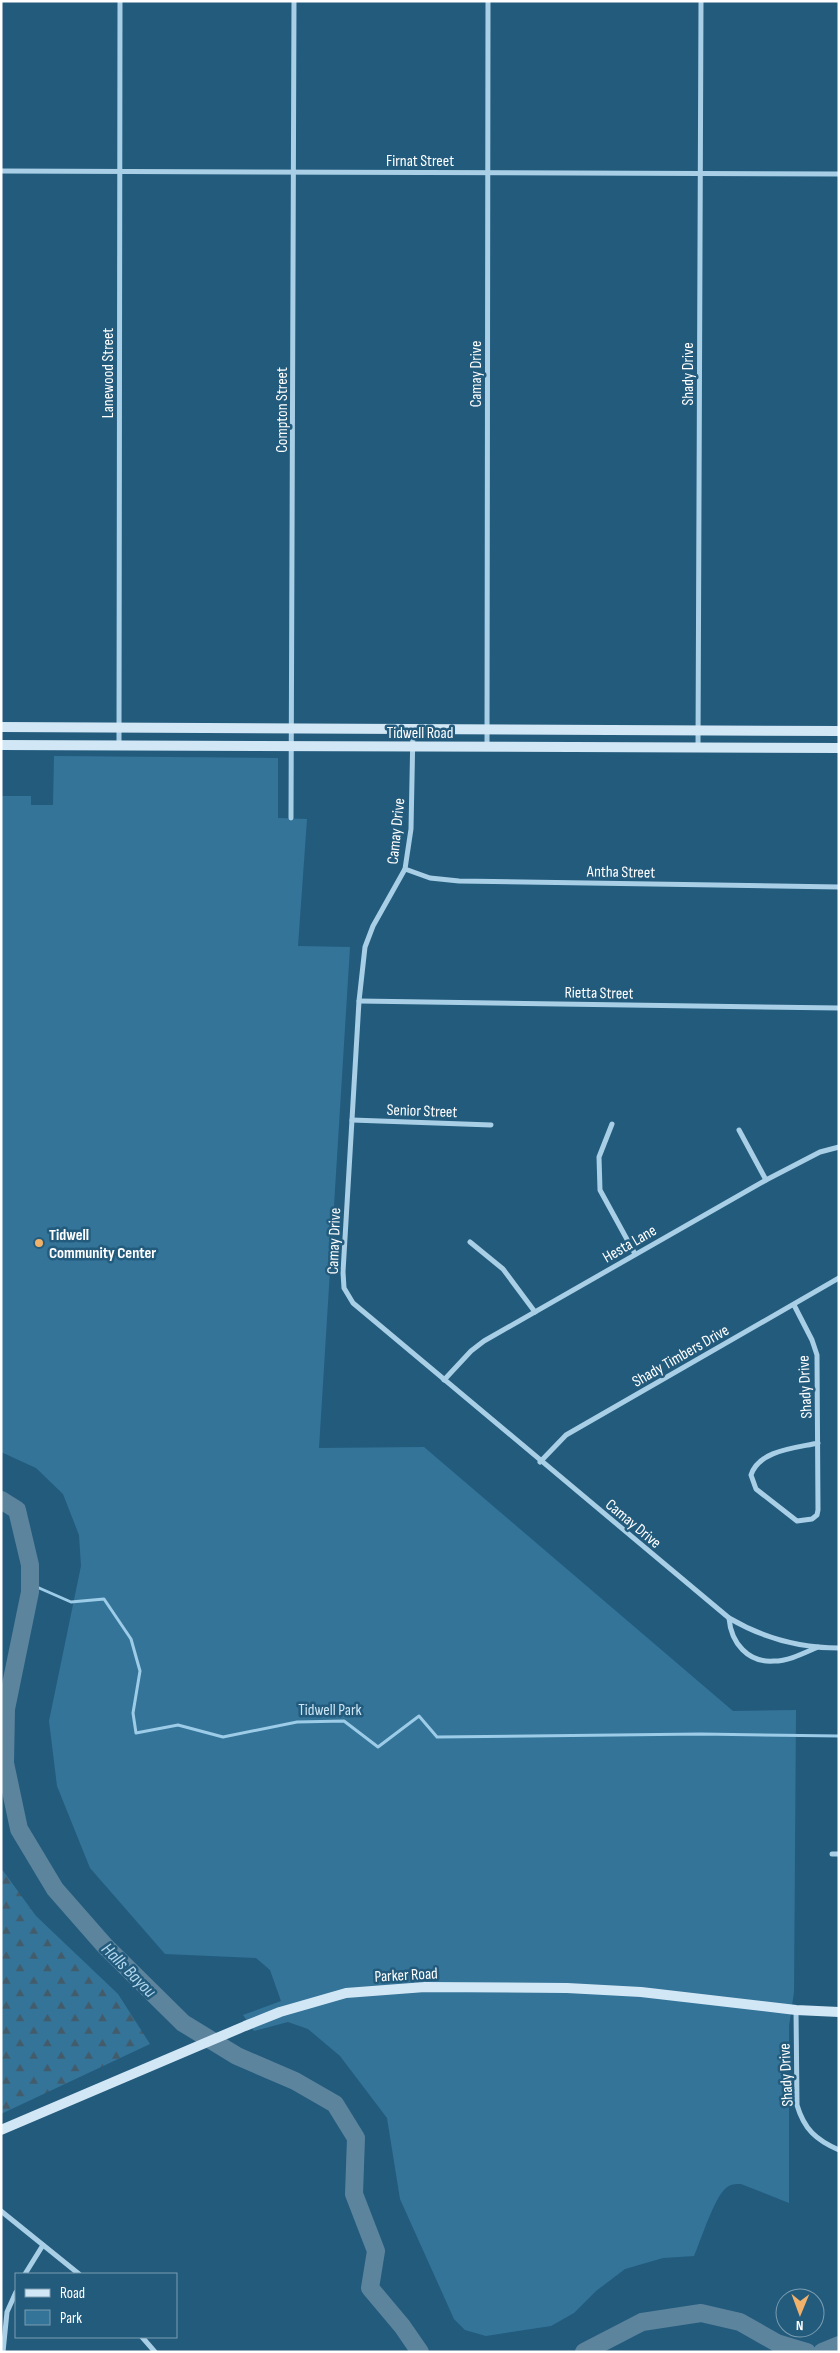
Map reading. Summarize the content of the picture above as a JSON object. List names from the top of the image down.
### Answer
{
  "streets": {
    "main road": ["Tidwell Road", "Parker Road"],
    "street": [
      "Firnat Street",
      "Lanewood Street",
      "Camay Drive",
      "Shady Drive",
      "Compton Street",
      "Antha Street",
      "Rietta Street",
      "Senior Street",
      "Hesta Lane",
      "Shady Timbers Drive"
    ]
  },
  "crossings": [
    ["Firnat Street", "Lanewood Street"],
    ["Firnat Street", "Camay Drive"],
    ["Firnat Street", "Shady Drive"],
    ["Firnat Street", "Compton Street"],
    ["Lanewood Street", "Tidwell Road"],
    ["Camay Drive", "Tidwell Road"],
    ["Camay Drive", "Antha Street"],
    ["Camay Drive", "Rietta Street"],
    ["Camay Drive", "Senior Street"],
    ["Camay Drive", "Hesta Lane"],
    ["Camay Drive", "Shady Timbers Drive"],
    ["Shady Drive", "Tidwell Road"],
    ["Shady Drive", "Shady Timbers Drive"],
    ["Shady Drive", "Parker Road"],
    ["Compton Street", "Tidwell Road"]
  ],
  "water": ["Halls Bayou"],
  "parks": ["Tidwell Park"],
  "places": ["Tidwell Community Center"],
  "legend": ["Road", "Park"],
  "north": "bottom"
}
